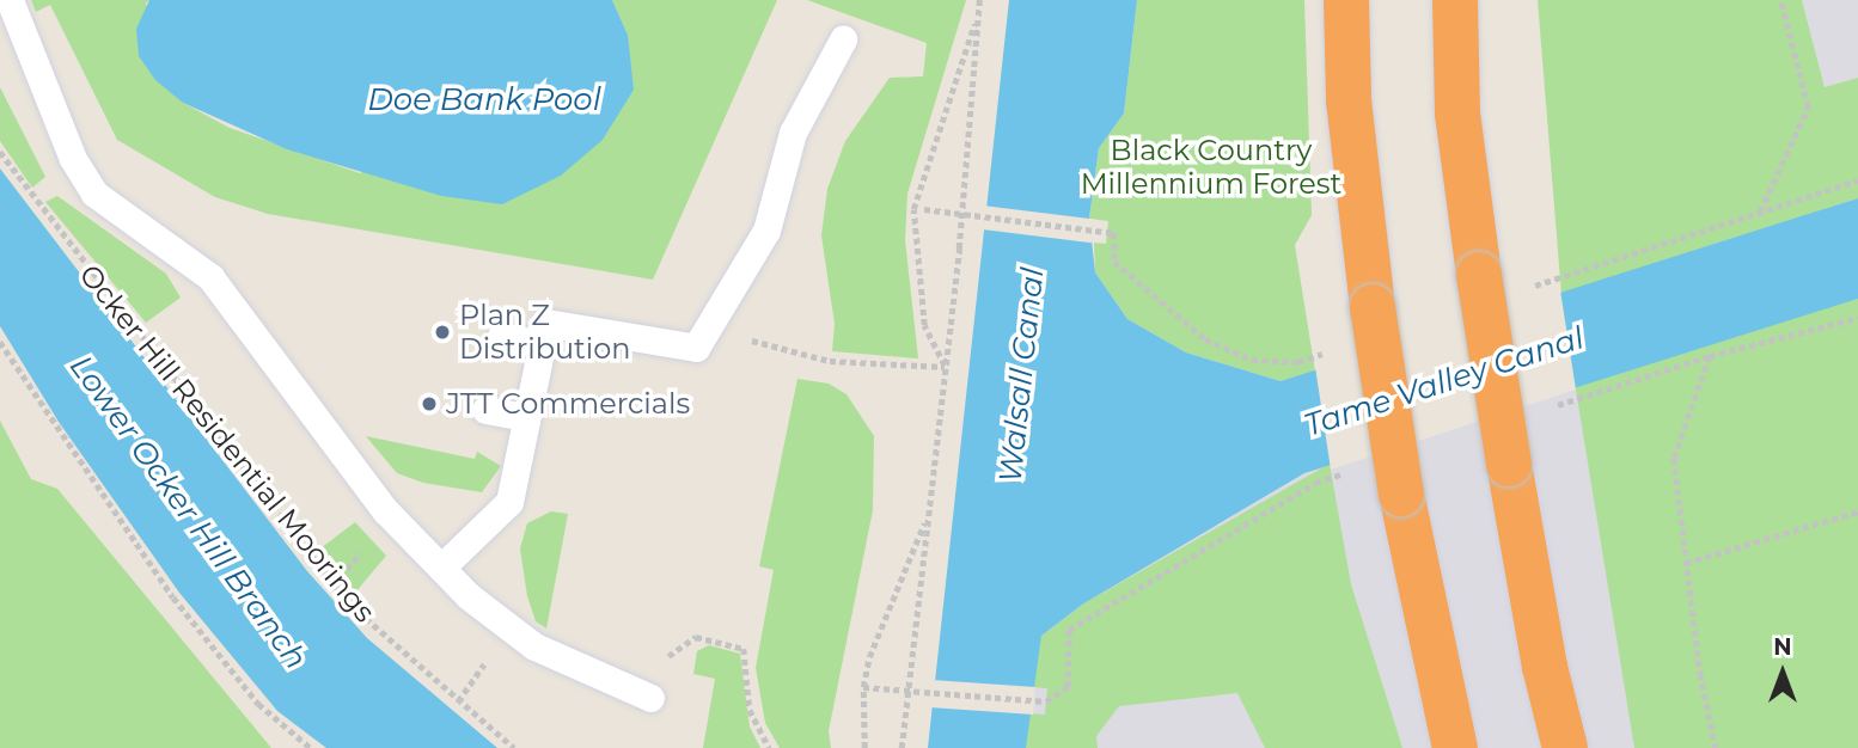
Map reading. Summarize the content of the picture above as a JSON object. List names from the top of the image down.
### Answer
{
  "streets": {
    "path": ["Ocker Hill Residential Moorings"]
  },
  "water": [
    "Doe Bank Pool",
    "Walsall Canal",
    "Tame Valley Canal",
    "Lower Ocker Hill Branch"
  ],
  "parks": ["Black Country Millennium Forest"],
  "places": ["Plan Z Distribution", "JTT Commercials"],
  "north": "top"
}
